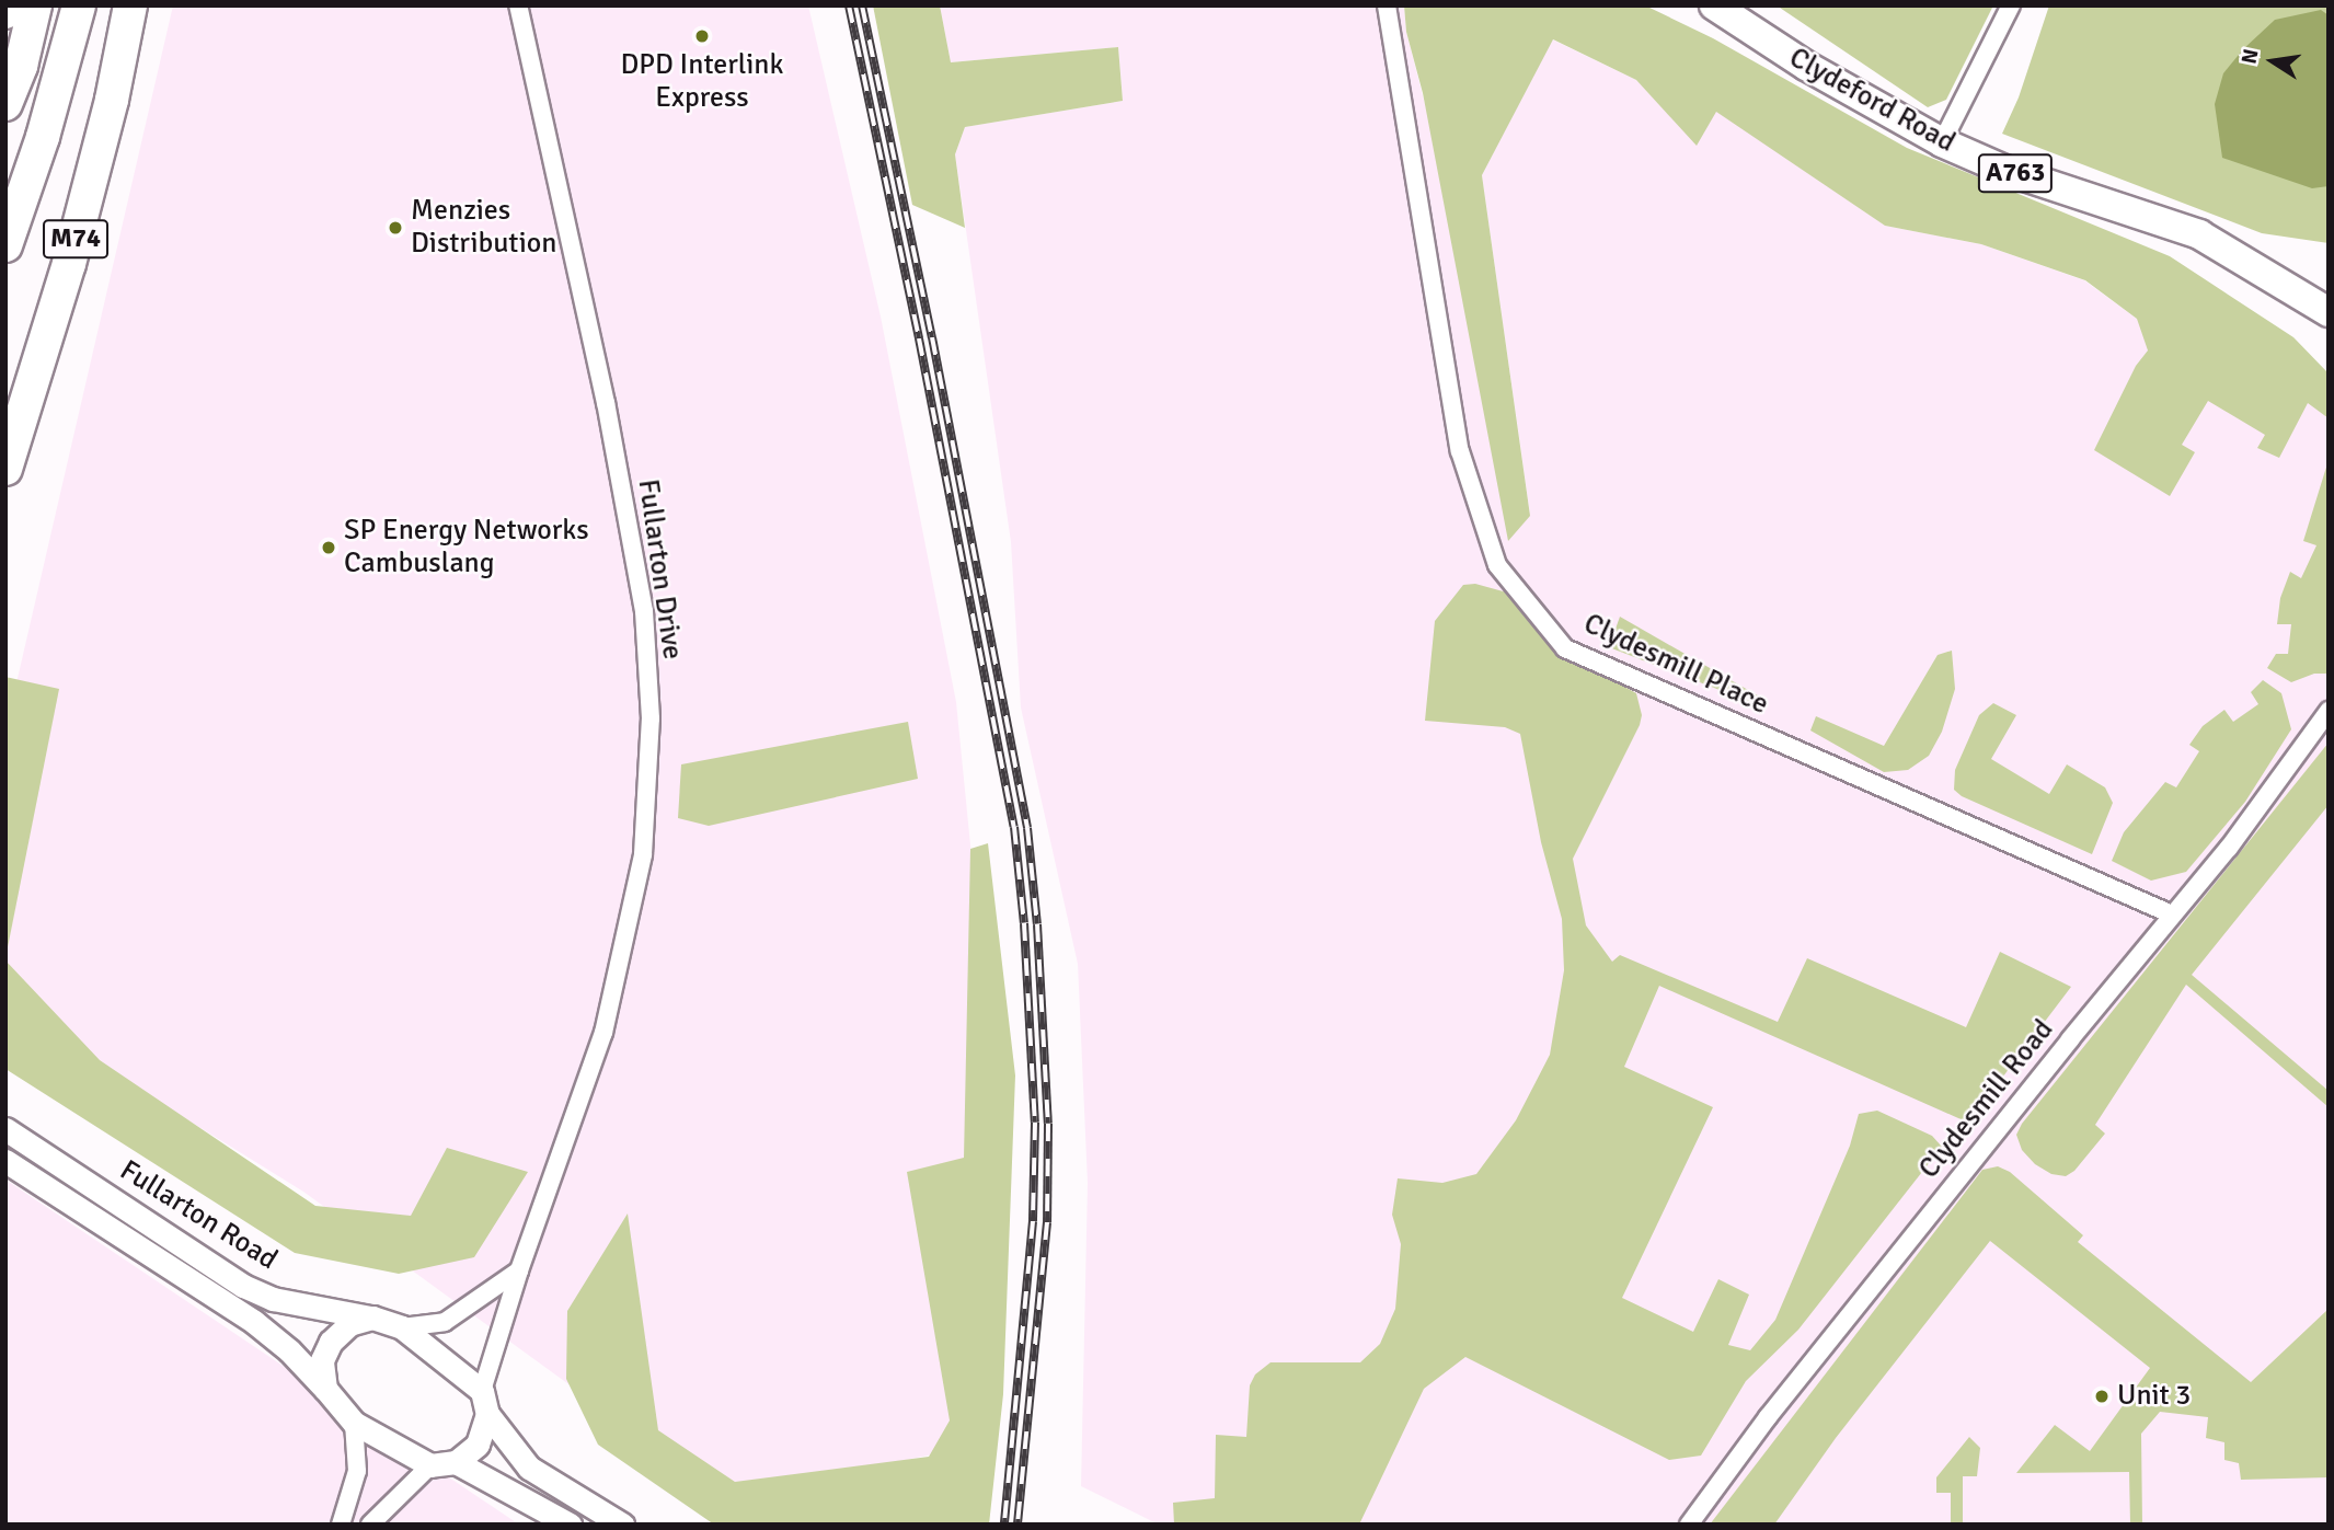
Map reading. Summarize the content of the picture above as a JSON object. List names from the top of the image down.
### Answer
{
  "streets": {
    "highway": ["M74"],
    "main road": ["Clydeford Road", "A763"],
    "street": [
      "Fullarton Drive",
      "Clydesmill Place",
      "Clydesmill Road",
      "Fullarton Road"
    ]
  },
  "crossings": [
    ["Fullarton Drive", "Fullarton Road"],
    ["Clydesmill Place", "Clydesmill Road"]
  ],
  "places": [
    "DPD Interlink Express",
    "Menzies Distribution",
    "SP Energy Networks Cambuslang",
    "Unit 3"
  ],
  "north": "left"
}
